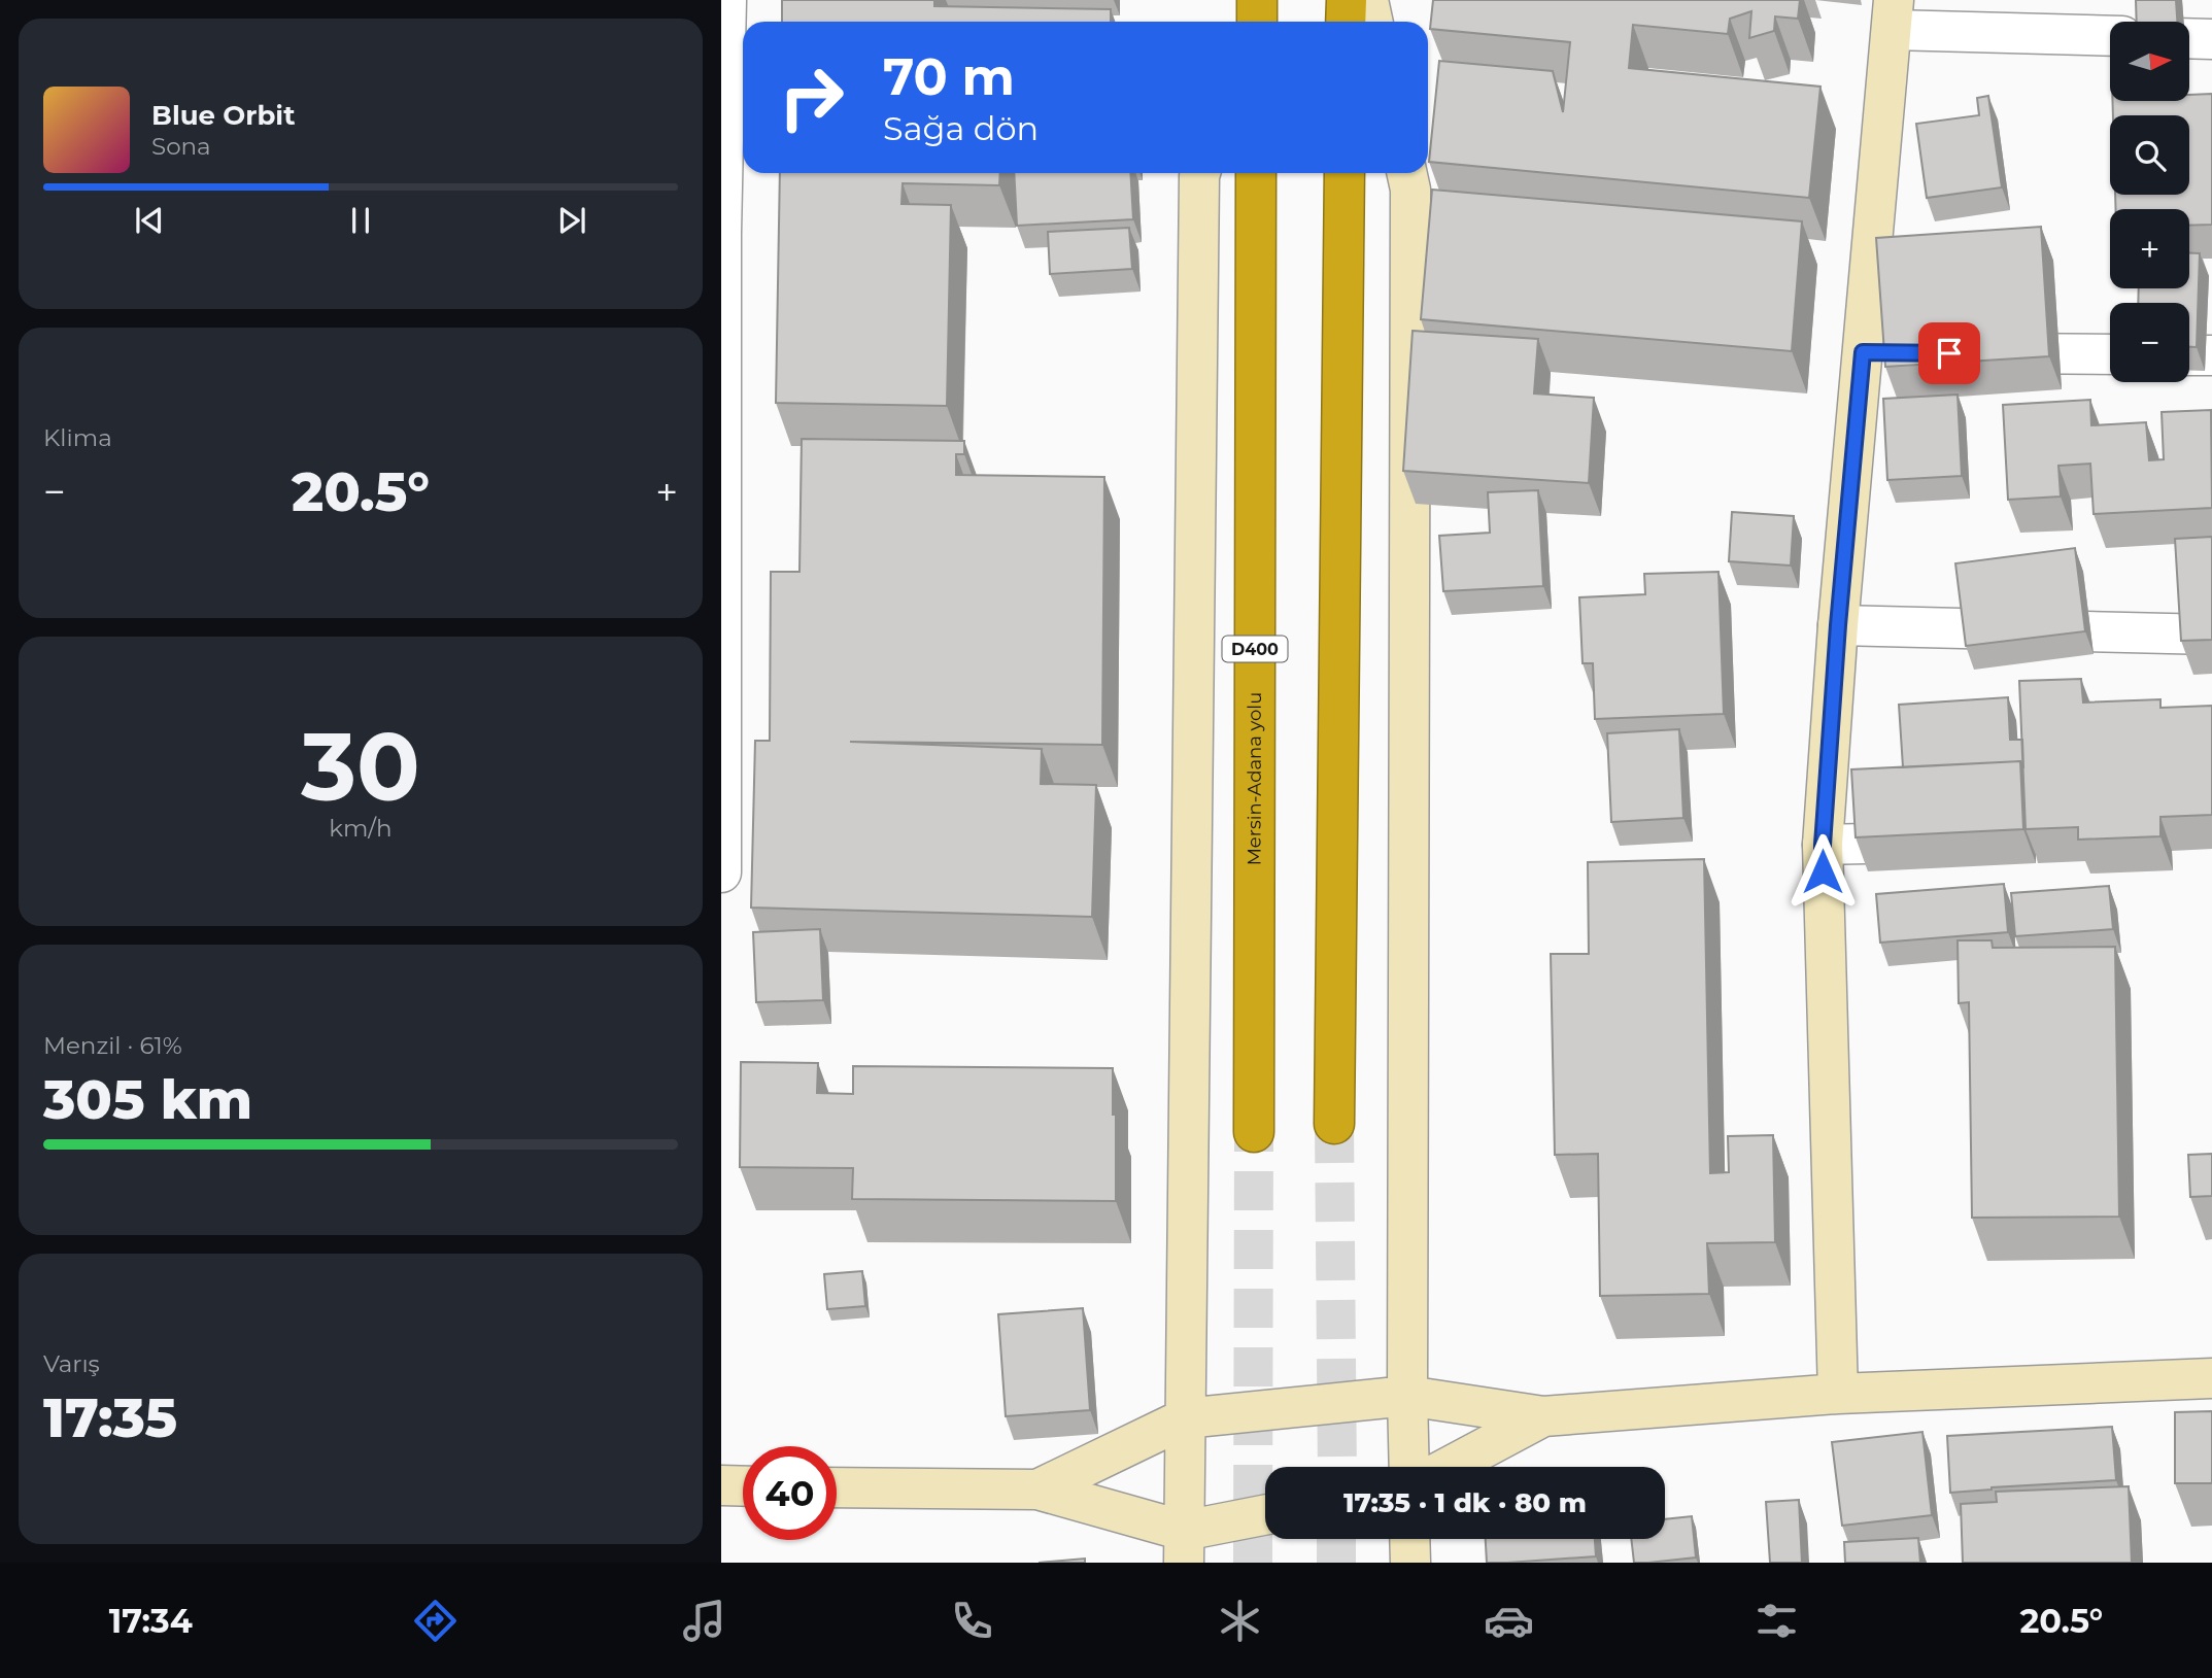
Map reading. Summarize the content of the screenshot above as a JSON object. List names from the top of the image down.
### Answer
{
  "streets": {
    "highway": ["D400", "Mersin-Adana yolu"]
  },
  "north": "right",
  "page": {
    "map_buttons": ["+", "−"],
    "turn": ["70 m", "Sağa dön"],
    "song": ["Blue Orbit", "Sona"],
    "tile": [
      "Klima",
      ["30", "km/h"],
      ["Menzil · 61%", "305 km"],
      ["Varış", "17:35"]
    ],
    "heat": ["−", "20.5°", "+"],
    "limit": "40",
    "trip": "17:35 · 1 dk · 80 m",
    "tabs": ["17:34", "20.5°"]
  }
}
